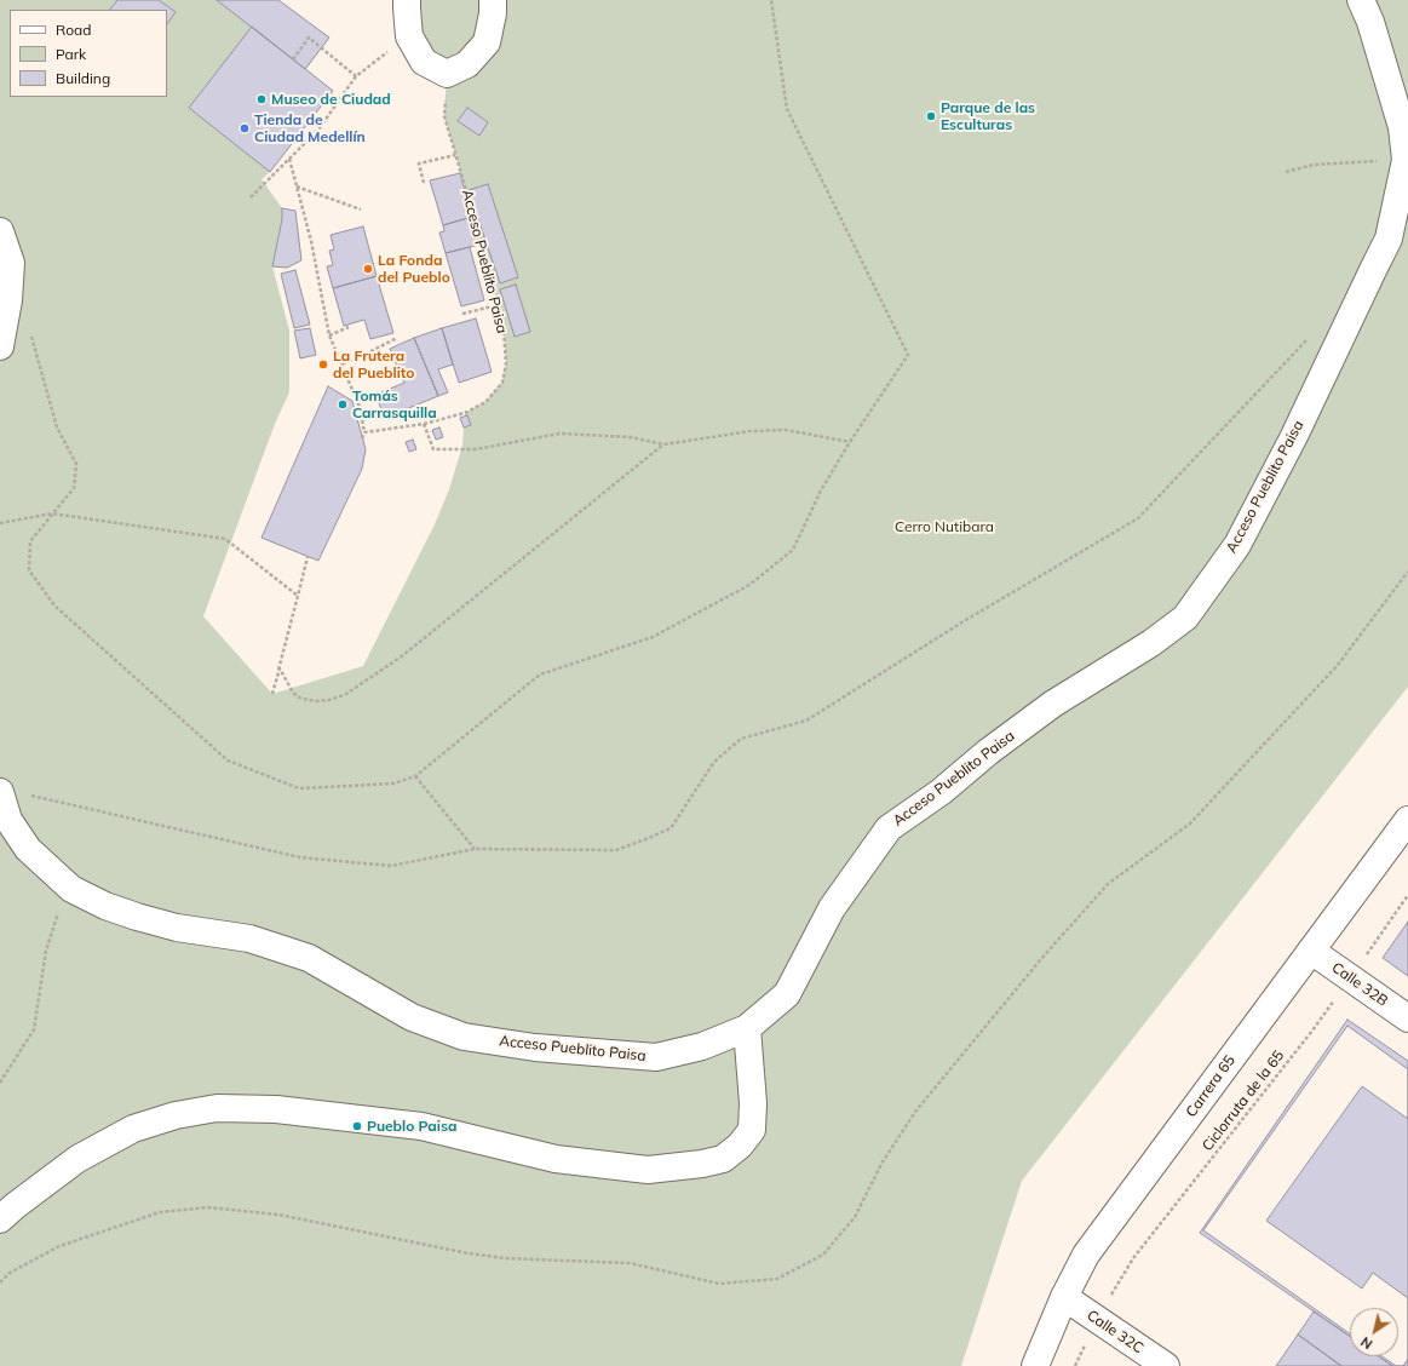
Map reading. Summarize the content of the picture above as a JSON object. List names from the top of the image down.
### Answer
{
  "streets": {
    "street": [
      "Acceso Pueblito Paisa",
      "Calle 32B",
      "Carrera 65",
      "Calle 32C"
    ],
    "path": ["Ciclorruta de la 65"]
  },
  "crossings": [
    ["Calle 32B", "Carrera 65"],
    ["Calle 32B", "Ciclorruta de la 65"],
    ["Carrera 65", "Calle 32C"],
    ["Ciclorruta de la 65", "Calle 32C"]
  ],
  "parks": ["Cerro Nutibara"],
  "places": [
    "Museo de Ciudad",
    "Parque de las Esculturas",
    "Tienda de Ciudad Medellín",
    "La Fonda del Pueblo",
    "La Frutera del Pueblito",
    "Tomás Carrasquilla",
    "Pueblo Paisa"
  ],
  "legend": ["Road", "Park", "Building"],
  "north": "bottom left"
}
